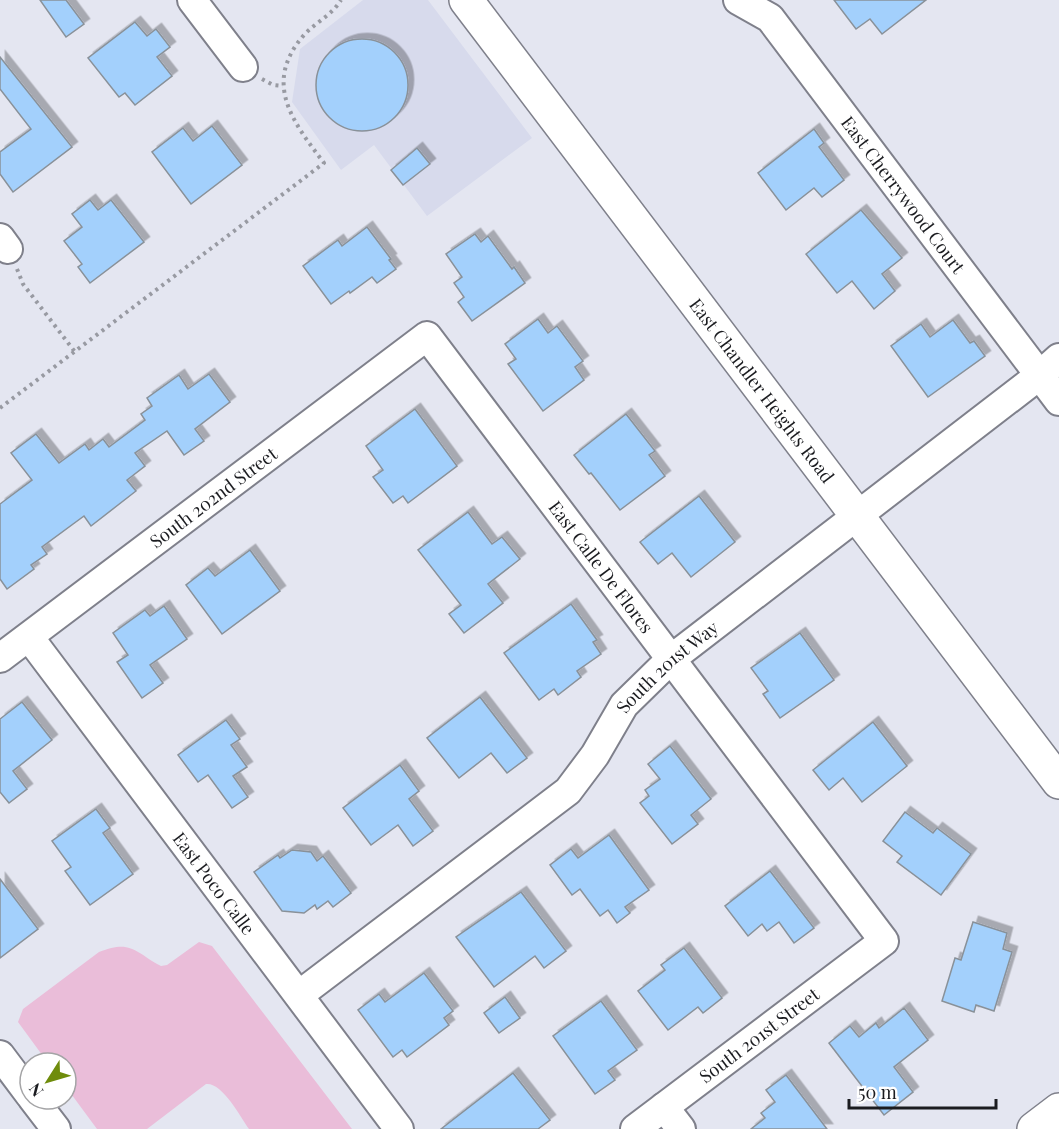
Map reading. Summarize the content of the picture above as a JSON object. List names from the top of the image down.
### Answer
{
  "streets": {
    "main road": ["East Chandler Heights Road"],
    "street": [
      "East Cherrywood Court",
      "South 202nd Street",
      "East Calle De Flores",
      "South 201st Way",
      "East Poco Calle",
      "South 201st Street"
    ]
  },
  "crossings": [
    ["East Cherrywood Court", "South 201st Way"],
    ["East Chandler Heights Road", "South 201st Way"],
    ["South 202nd Street", "East Calle De Flores"],
    ["South 202nd Street", "East Poco Calle"],
    ["East Calle De Flores", "South 201st Way"],
    ["East Calle De Flores", "South 201st Street"],
    ["South 201st Way", "East Poco Calle"]
  ],
  "scale_bar": "50 m",
  "north": "bottom left"
}
